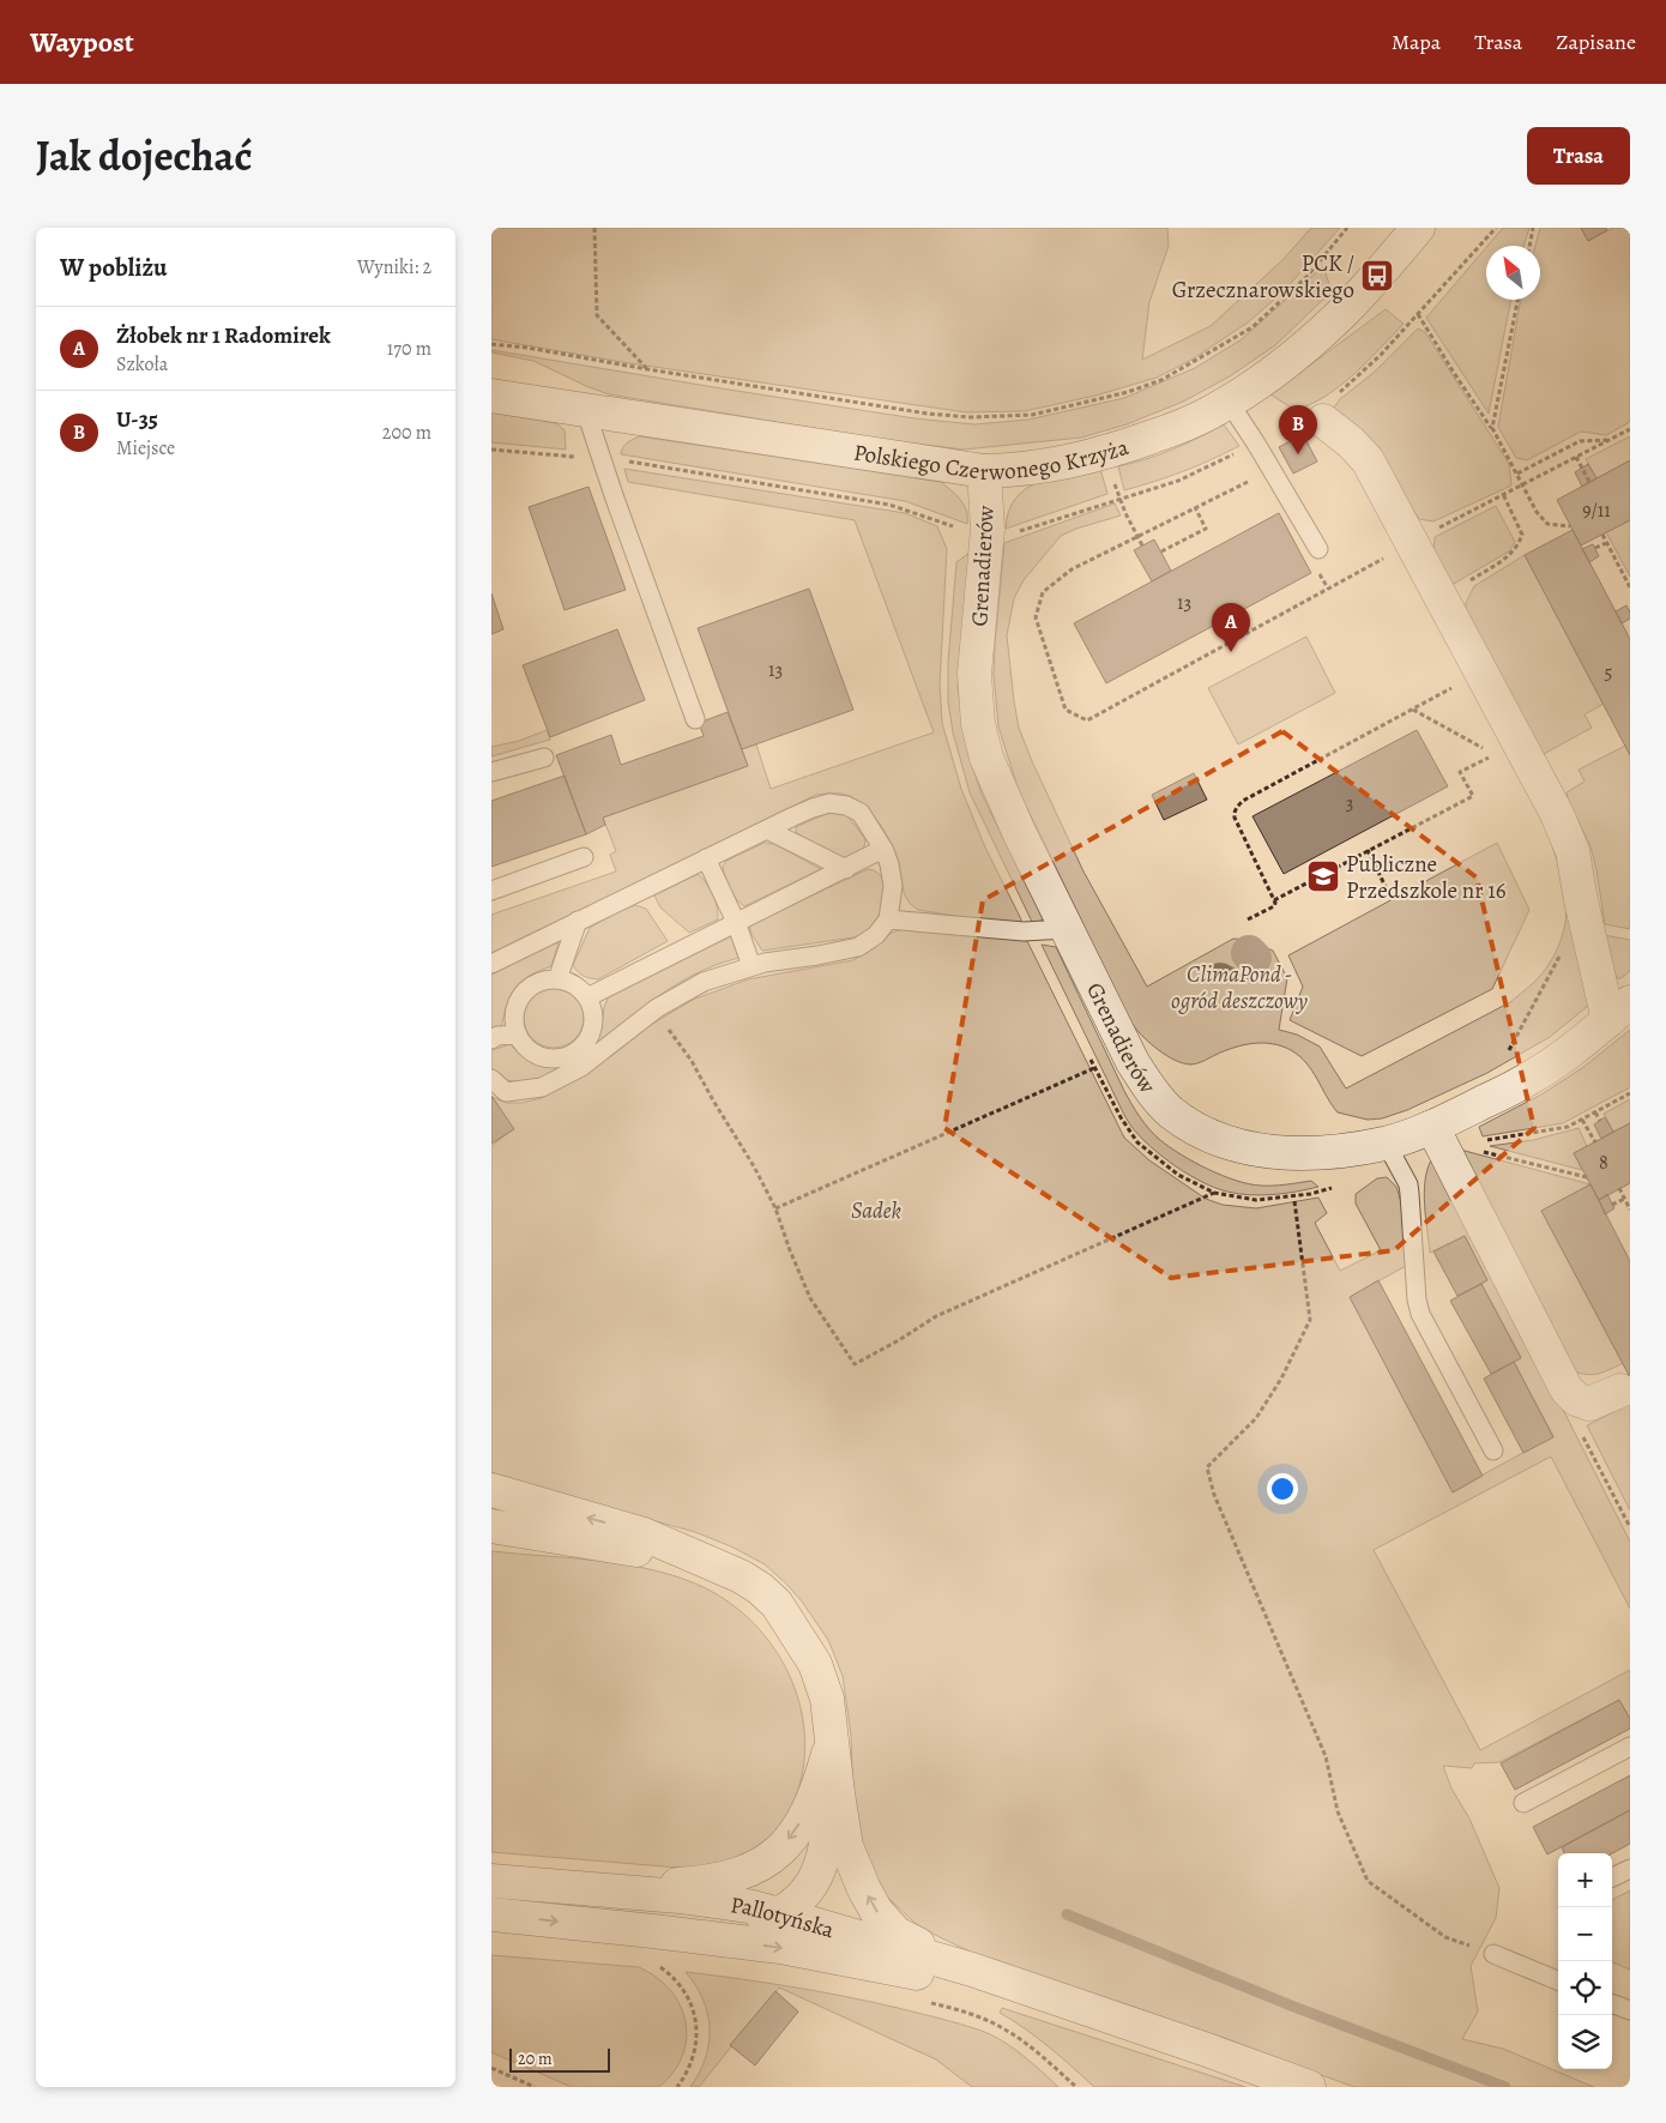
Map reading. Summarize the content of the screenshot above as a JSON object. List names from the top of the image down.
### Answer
{
  "streets": {
    "street": ["Polskiego Czerwonego Krzyża", "Grenadierów", "Pallotyńska"]
  },
  "crossings": [
    ["Polskiego Czerwonego Krzyża", "Grenadierów"]
  ],
  "parks": ["ClimaPond - ogród deszczowy", "Sadek"],
  "places": {
    "bus stop": ["PCK / Grzecznarowskiego"],
    "school or university": ["Publiczne Przedszkole nr 16"]
  },
  "house_numbers": [
    "9/11",
    "13",
    "13",
    "5",
    "3",
    "8"
  ],
  "scale_bar": "20 m",
  "north": "top left",
  "page": {
    "header": "Waypost",
    "nav": ["Mapa", "Trasa", "Zapisane"],
    "title": "Jak dojechać",
    "buttons": "Trasa",
    "heading": ["W pobliżu", "Wyniki: 2"],
    "list": [
      {
        "mark": "A",
        "name": "Żłobek nr 1 Radomirek",
        "note": "Szkoła",
        "value": "170 m"
      },
      {
        "mark": "B",
        "name": "U-35",
        "note": "Miejsce",
        "value": "200 m"
      }
    ],
    "pins": ["B", "A"],
    "map_buttons": ["+", "−"],
    "scale": "20 m"
  }
}
